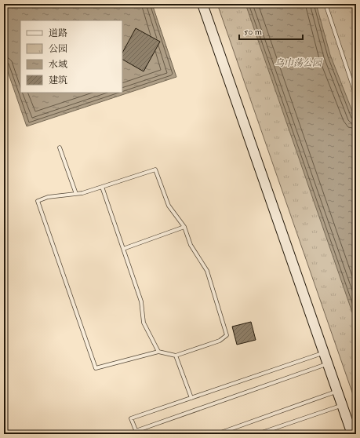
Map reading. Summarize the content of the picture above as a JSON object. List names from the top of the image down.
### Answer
{
  "parks": ["乌巾荡公园"],
  "legend": [
    "道路",
    "公园",
    "水域",
    "建筑"
  ],
  "scale_bar": "50 m"
}
